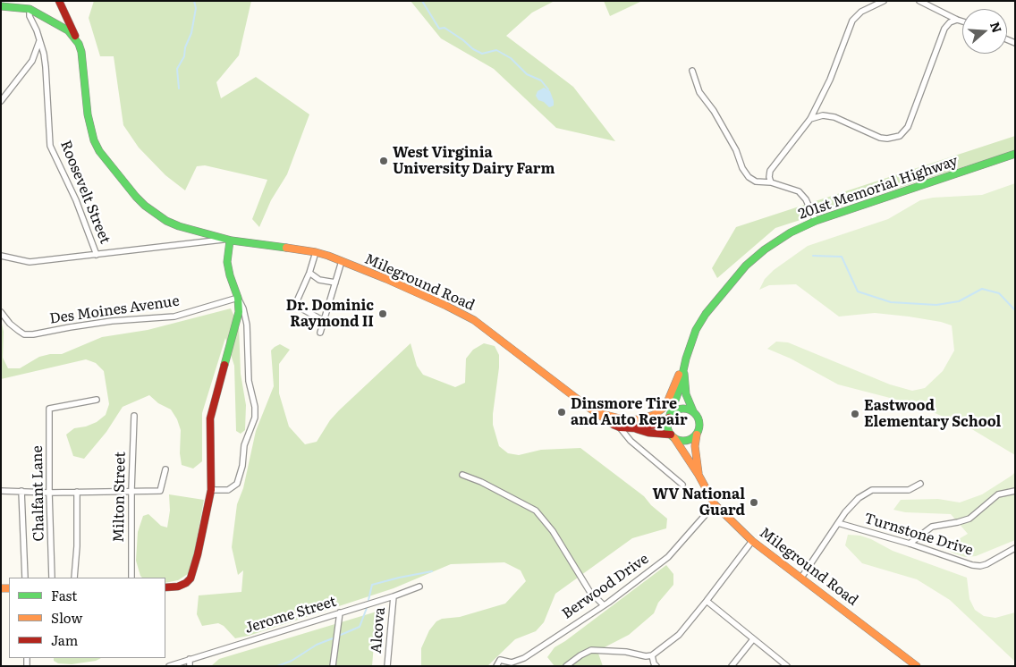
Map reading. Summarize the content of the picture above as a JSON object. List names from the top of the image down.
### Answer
{
  "streets": {
    "main road": ["201st Memorial Highway", "Mileground Road"],
    "street": [
      "Roosevelt Street",
      "Des Moines Avenue",
      "Chalfant Lane",
      "Milton Street",
      "Turnstone Drive",
      "Berwood Drive",
      "Jerome Street",
      "Alcova"
    ]
  },
  "crossings": [
    ["201st Memorial Highway", "Mileground Road"],
    ["Mileground Road", "Berwood Drive"],
    ["Jerome Street", "Alcova"]
  ],
  "places": [
    "West Virginia University Dairy Farm",
    "Dr. Dominic Raymond II",
    "Dinsmore Tire and Auto Repair",
    "Eastwood Elementary School",
    "WV National Guard"
  ],
  "legend": ["Fast", "Slow", "Jam"],
  "north": "right"
}
